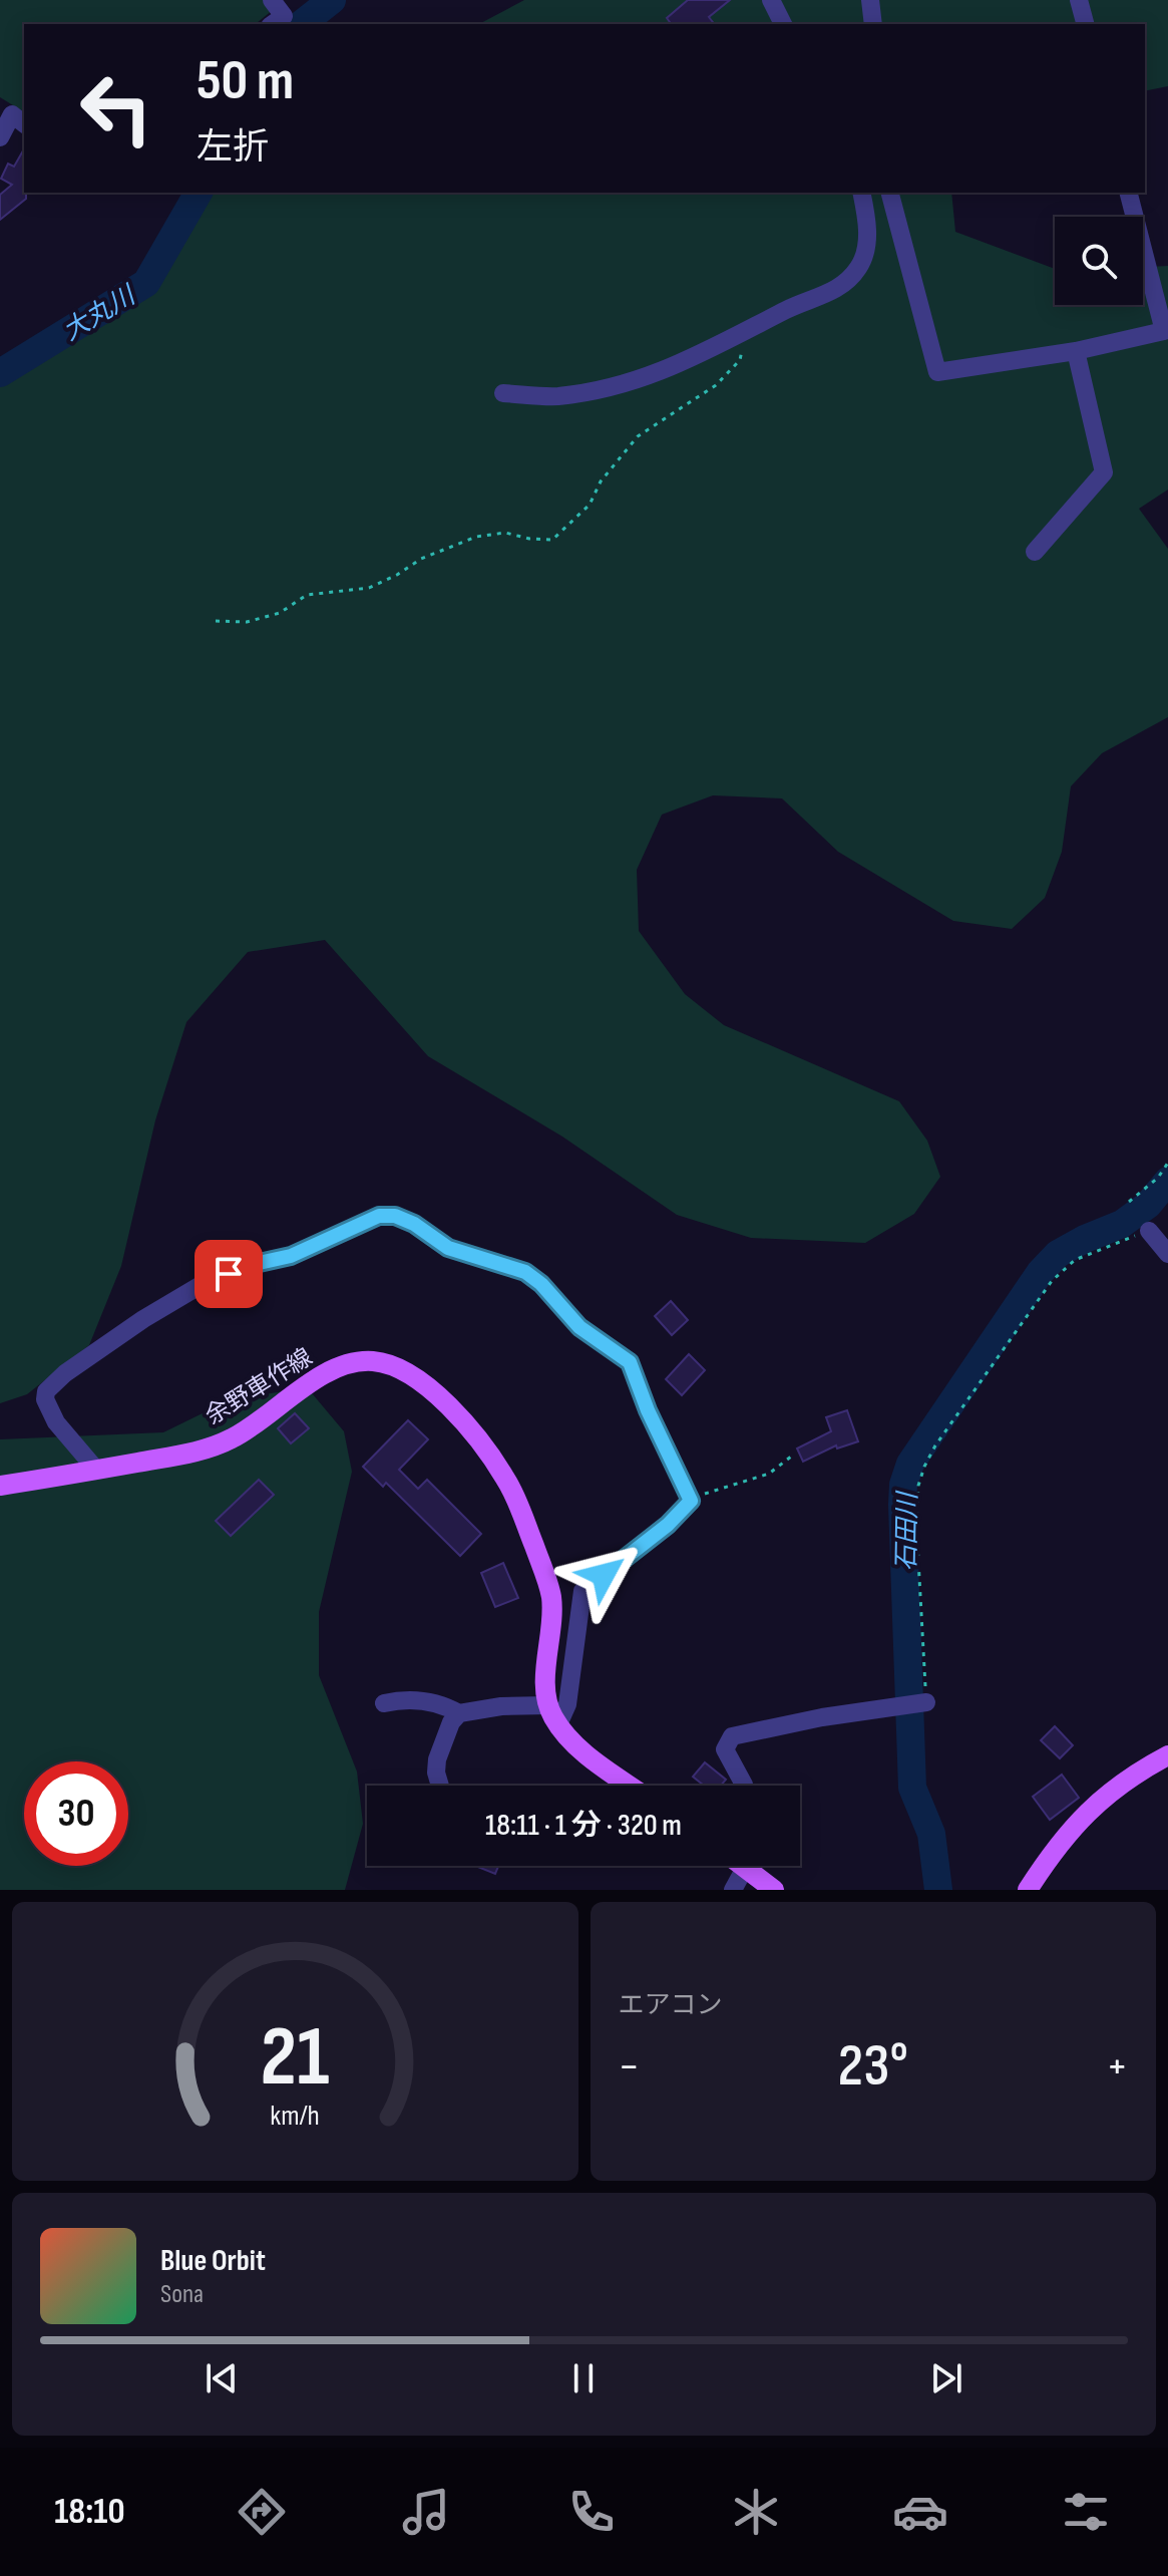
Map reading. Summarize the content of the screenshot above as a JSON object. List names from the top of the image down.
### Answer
{
  "streets": {
    "main road": ["余野車作線"]
  },
  "water": ["大丸川", "石田川"],
  "page": {
    "turn": ["50 m", "左折"],
    "limit": "30",
    "trip": "18:11 · 1 分 · 320 m",
    "tile": "エアコン",
    "heat": ["−", "23°", "+"],
    "song": ["Blue Orbit", "Sona"],
    "tabs": "18:10",
    "gauge": ["21", "km/h"]
  }
}
